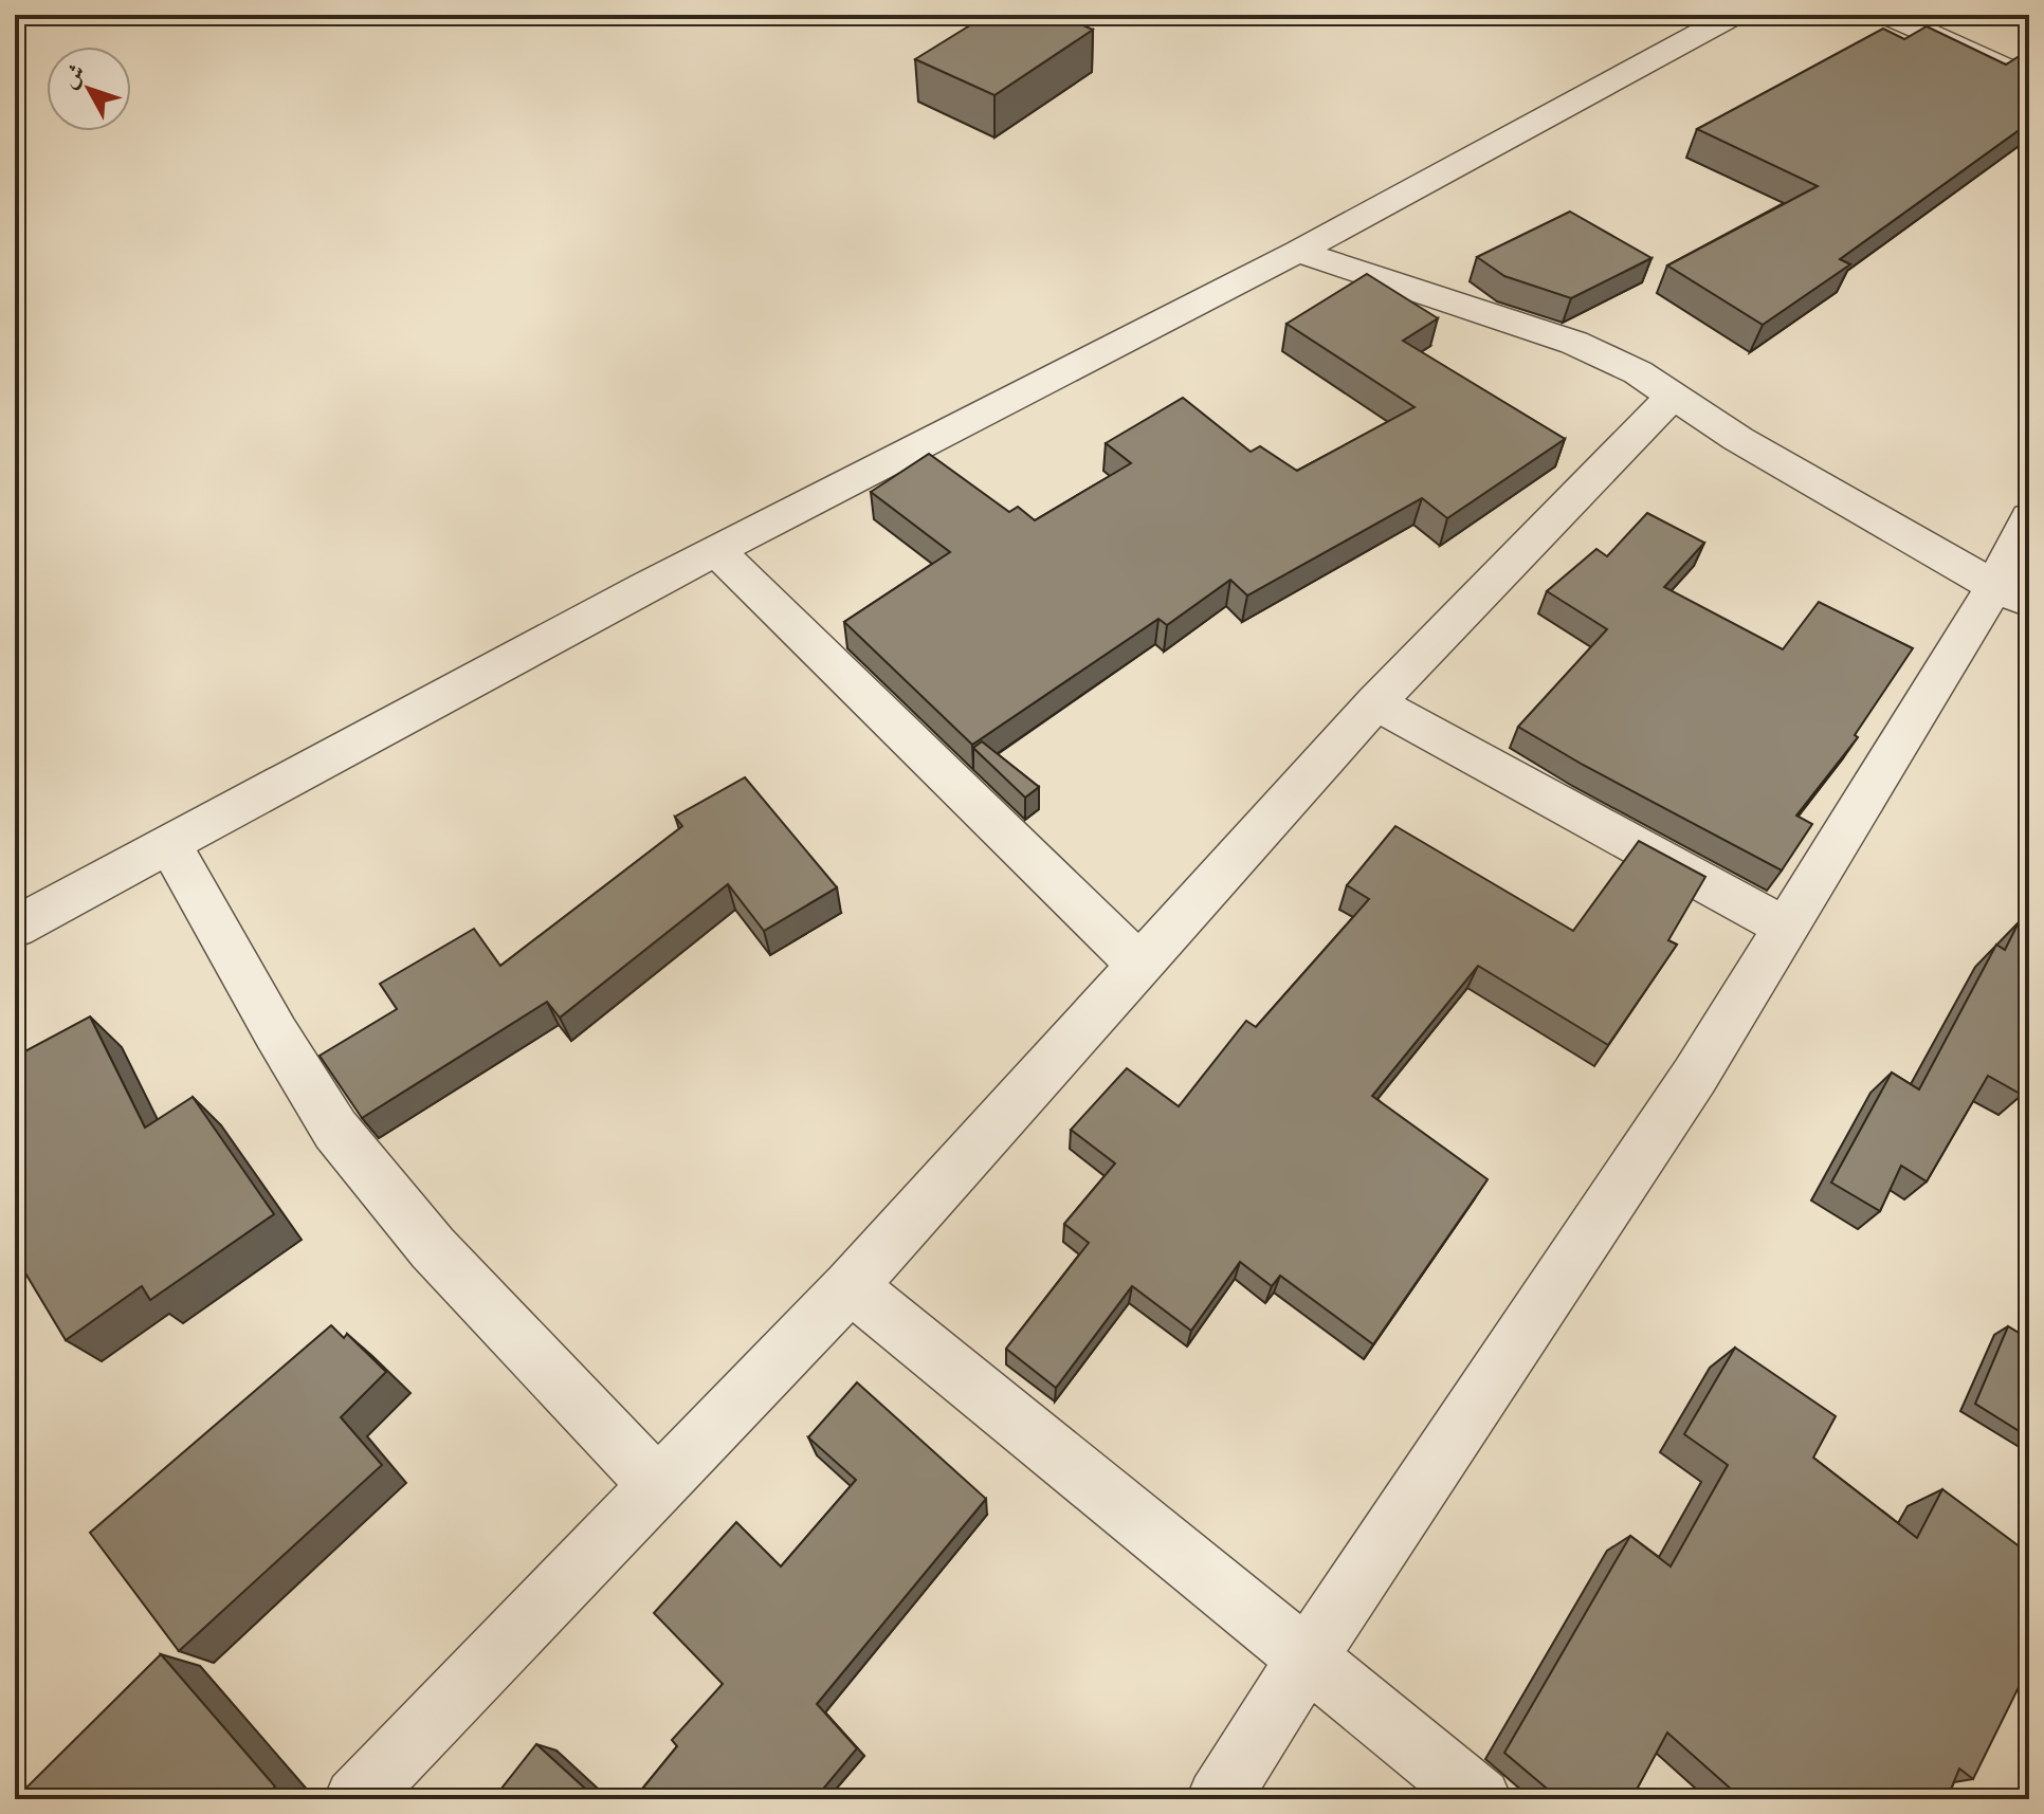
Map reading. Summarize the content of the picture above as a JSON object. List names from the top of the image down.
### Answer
{
  "north": "top left"
}
